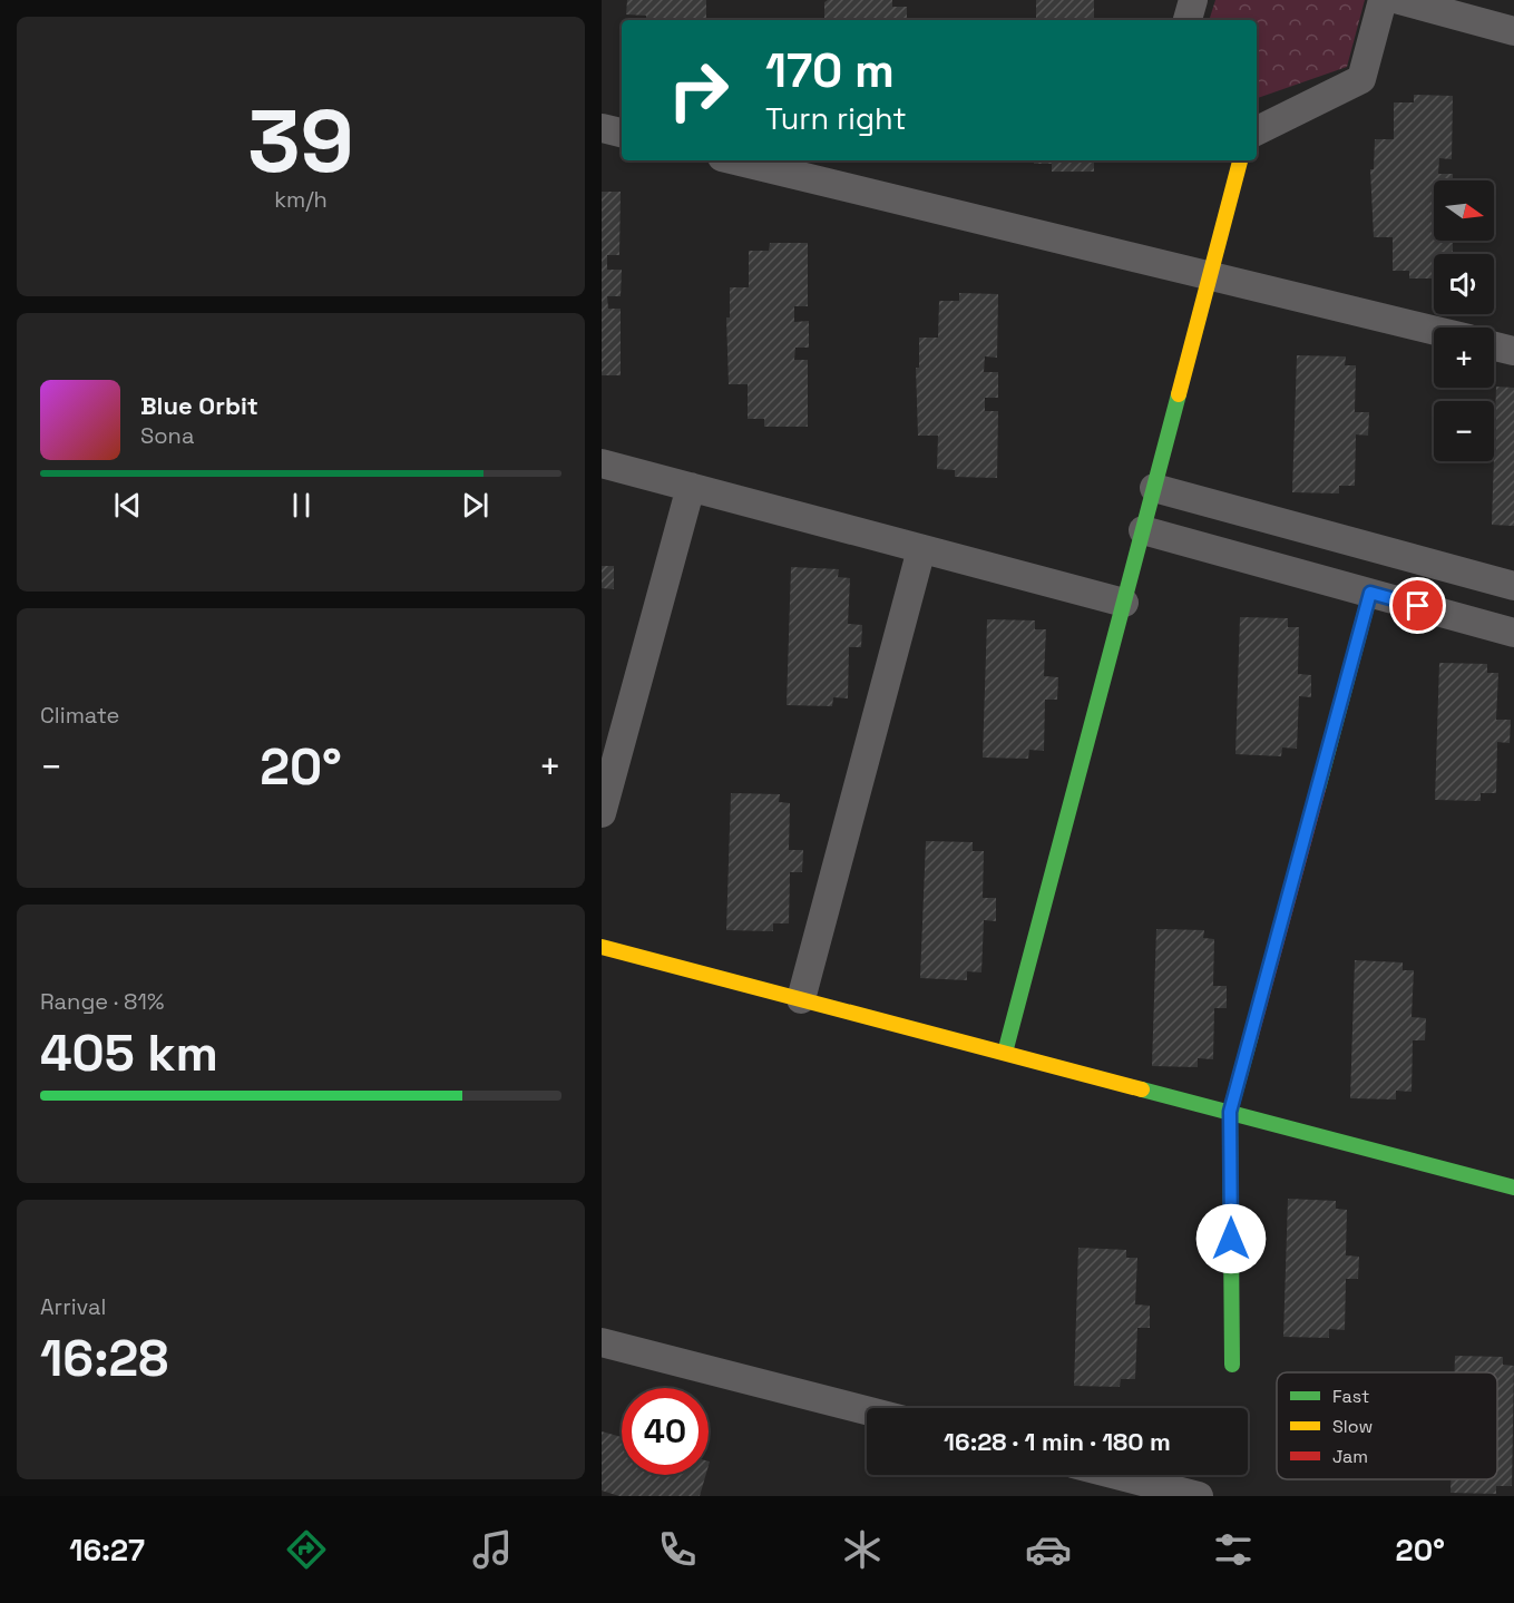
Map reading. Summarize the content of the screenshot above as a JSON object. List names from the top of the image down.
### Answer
{
  "legend": ["Fast", "Slow", "Jam"],
  "north": "right",
  "page": {
    "tile": [
      ["39", "km/h"],
      "Climate",
      ["Range · 81%", "405 km"],
      ["Arrival", "16:28"]
    ],
    "turn": ["170 m", "Turn right"],
    "map_buttons": ["+", "−"],
    "song": ["Blue Orbit", "Sona"],
    "heat": ["−", "20°", "+"],
    "limit": "40",
    "trip": "16:28 · 1 min · 180 m",
    "tabs": ["16:27", "20°"]
  }
}
